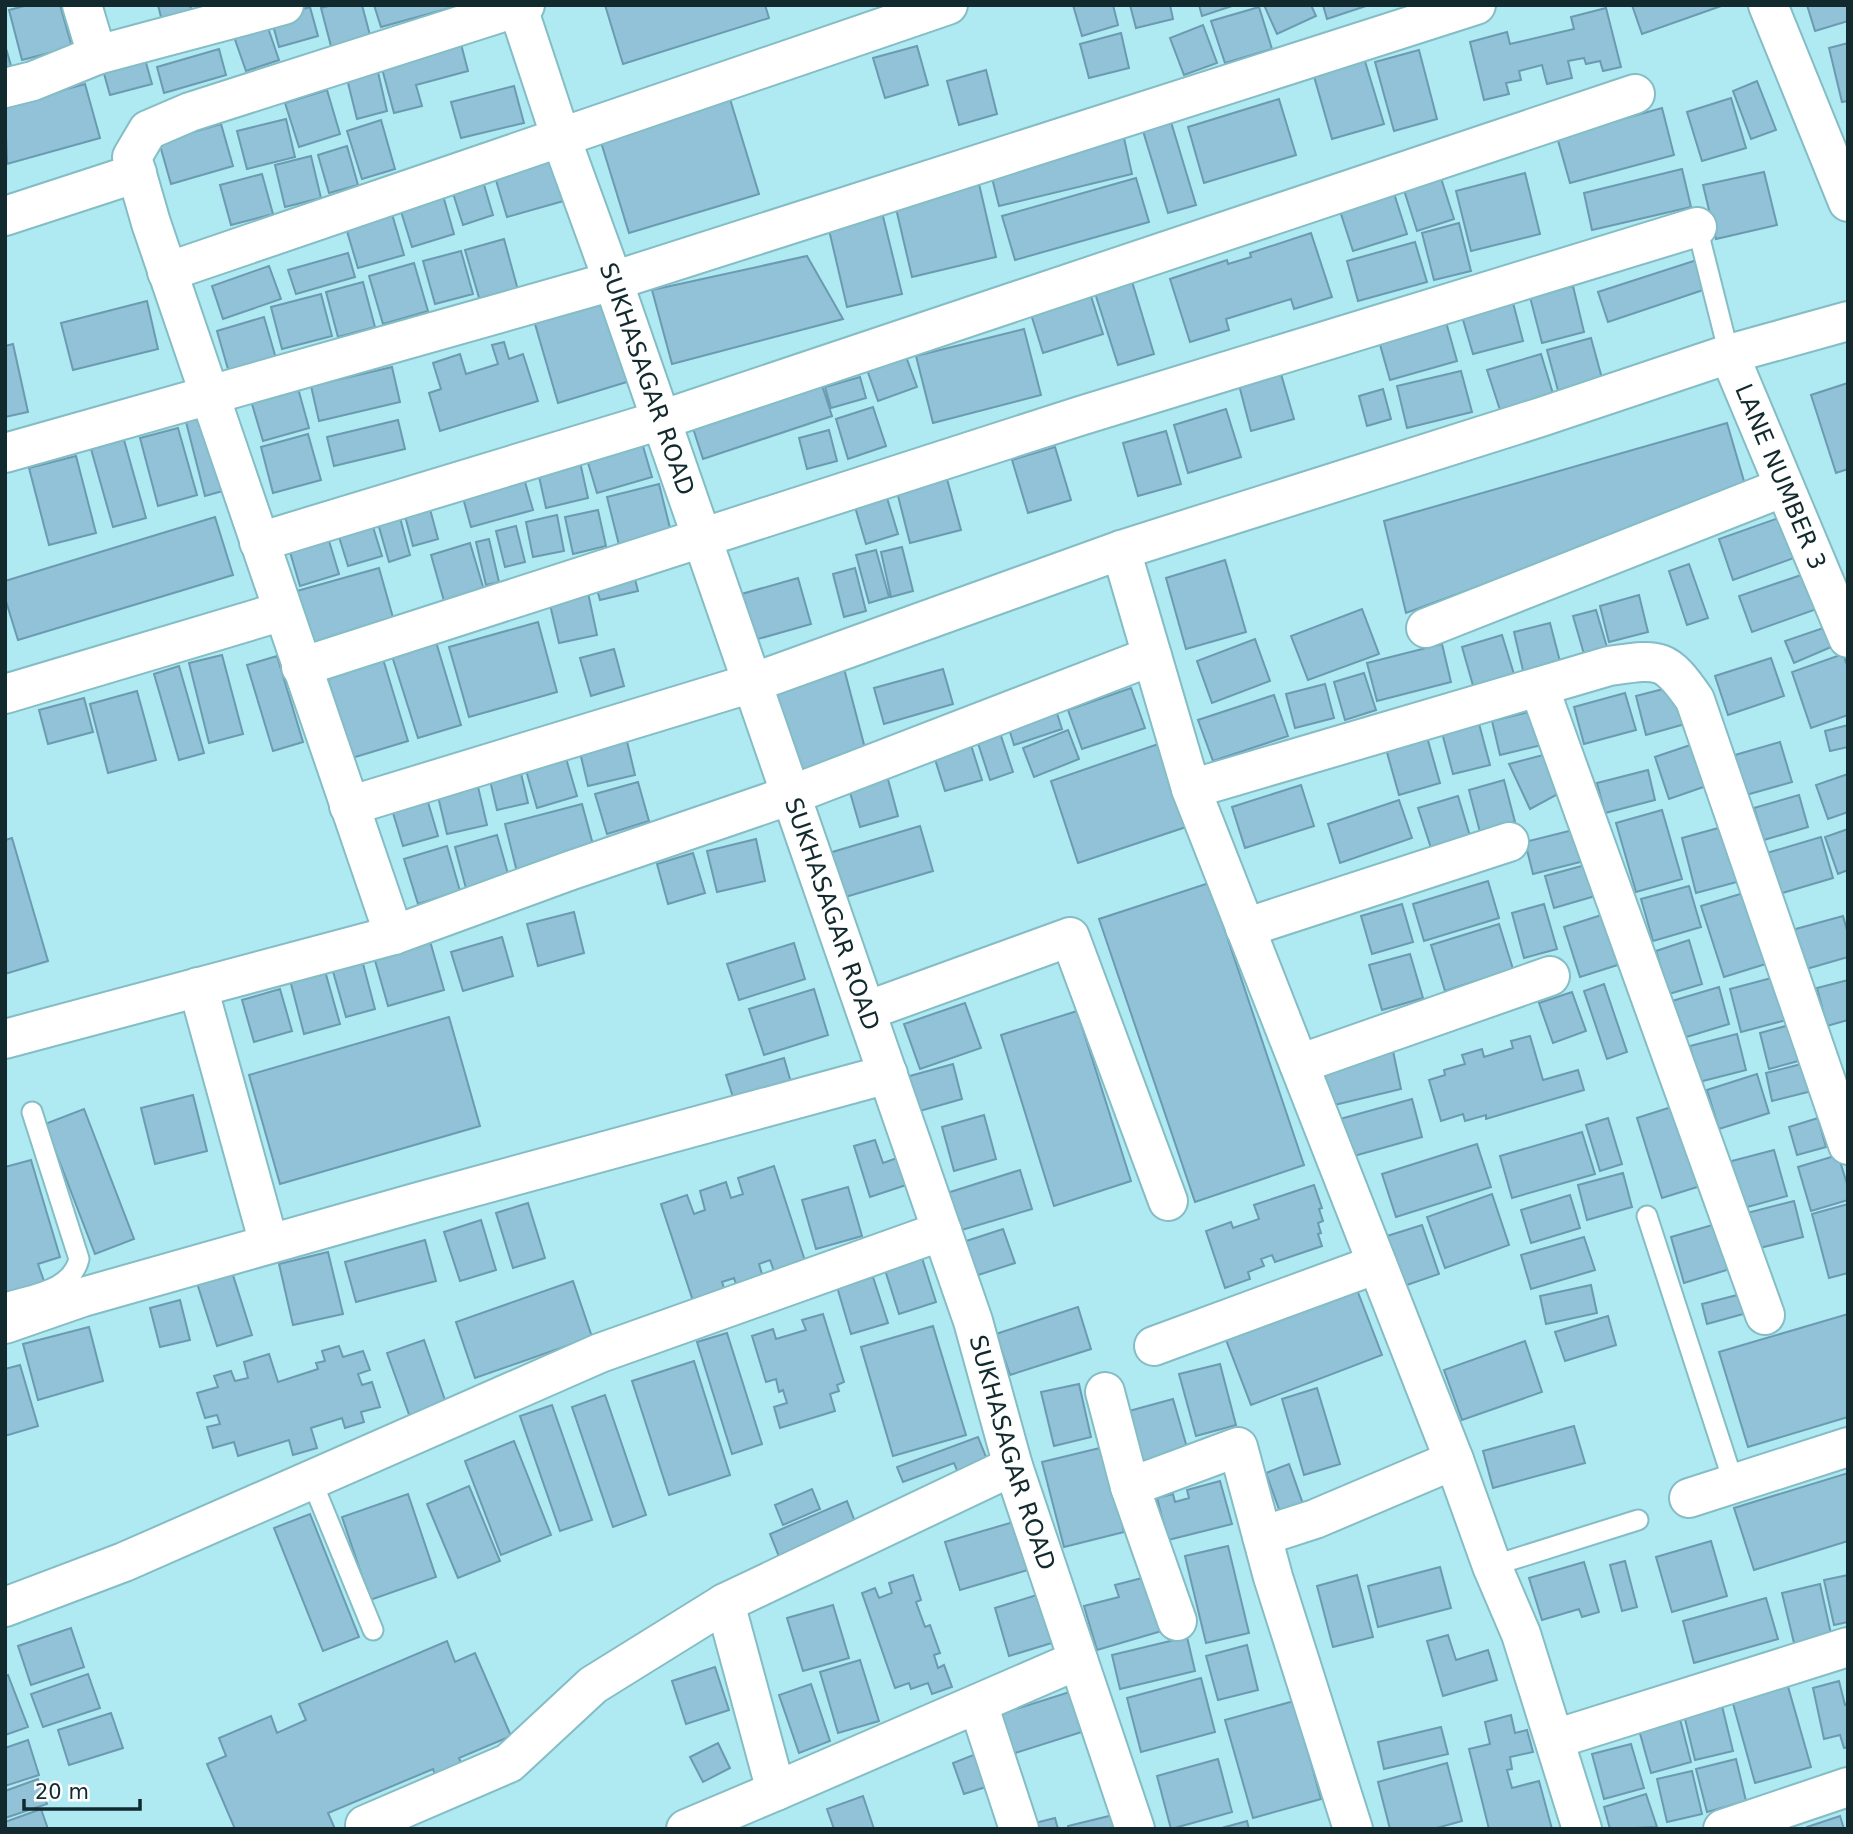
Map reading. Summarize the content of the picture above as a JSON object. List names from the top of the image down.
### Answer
{
  "streets": {
    "street": ["SUKHASAGAR ROAD", "LANE NUMBER 3"]
  },
  "scale_bar": "20 m"
}
